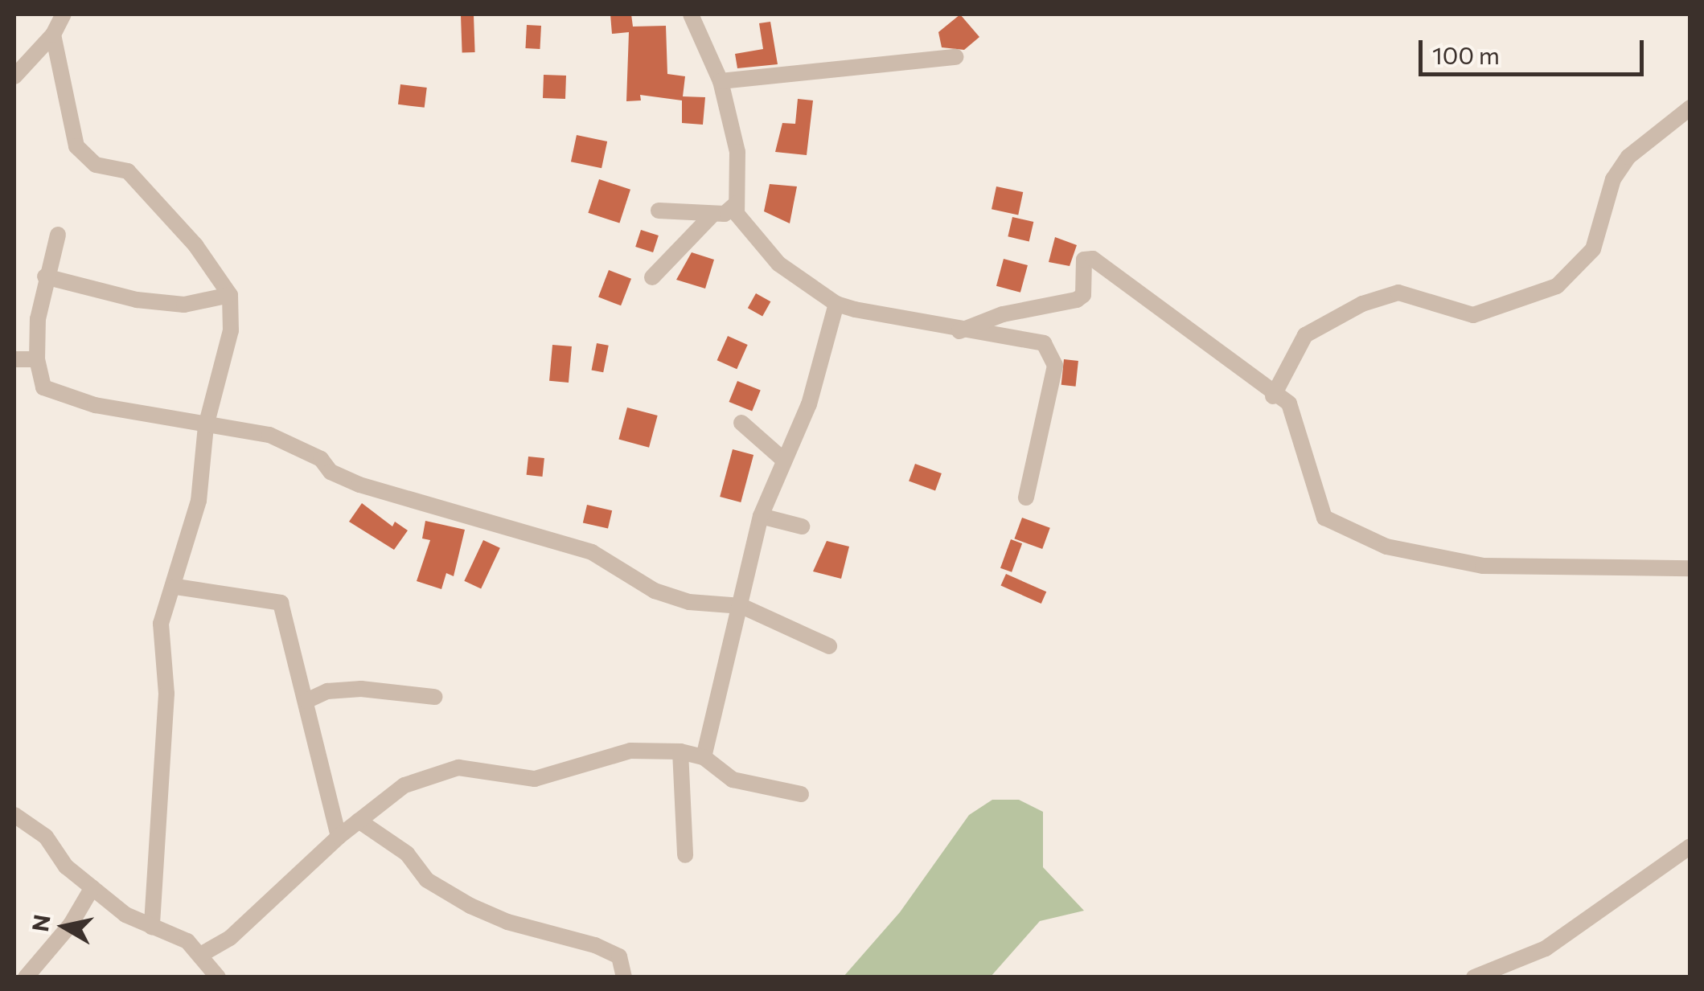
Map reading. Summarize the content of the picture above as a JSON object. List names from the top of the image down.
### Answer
{
  "scale_bar": "100 m",
  "north": "left"
}
